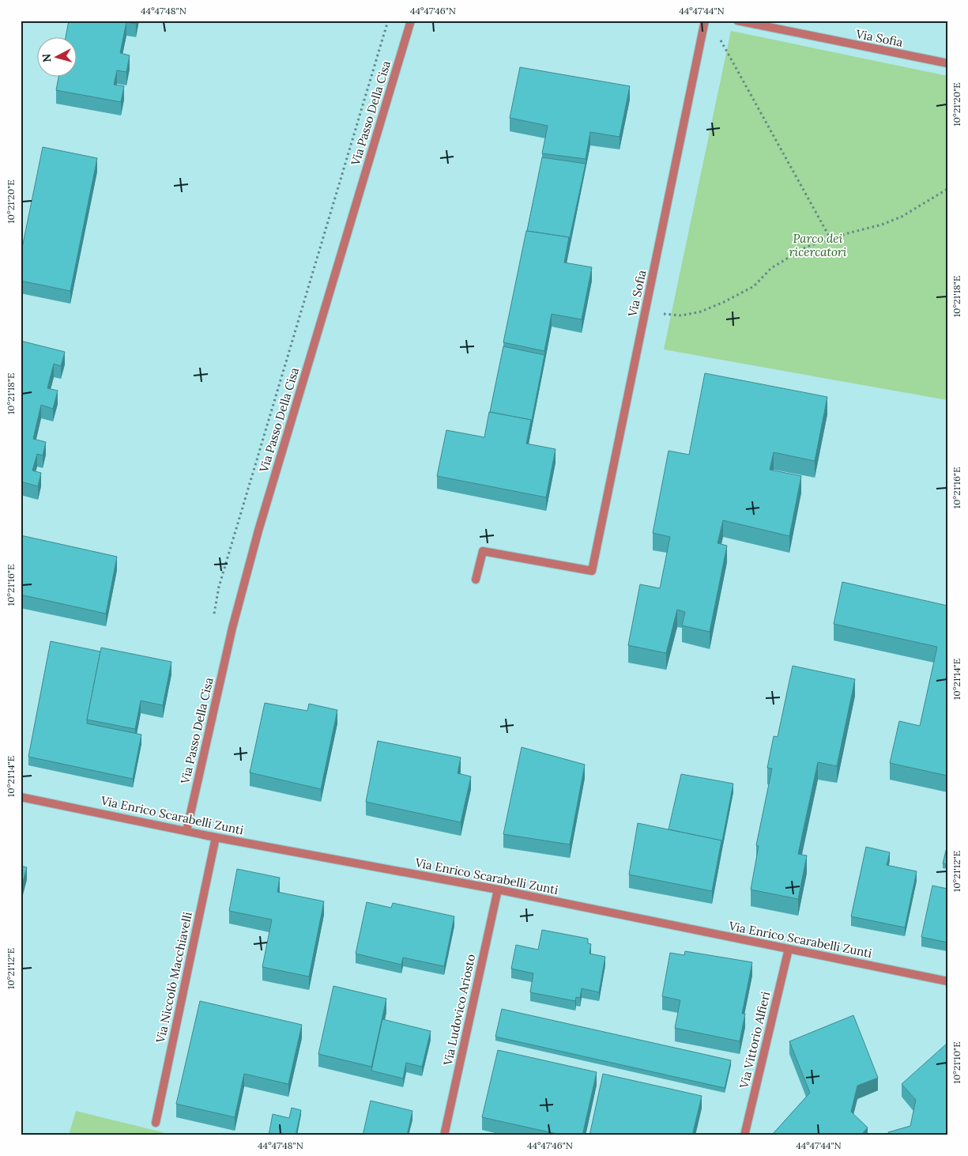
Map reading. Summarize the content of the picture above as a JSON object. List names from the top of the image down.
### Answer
{
  "streets": {
    "street": [
      "Via Sofia",
      "Via Passo Della Cisa",
      "Via Enrico Scarabelli Zunti",
      "Via Niccolò Macchiavelli",
      "Via Ludovico Ariosto",
      "Via Vittorio Alfieri"
    ]
  },
  "crossings": [
    ["Via Passo Della Cisa", "Via Enrico Scarabelli Zunti"],
    ["Via Enrico Scarabelli Zunti", "Via Niccolò Macchiavelli"],
    ["Via Enrico Scarabelli Zunti", "Via Ludovico Ariosto"],
    ["Via Enrico Scarabelli Zunti", "Via Vittorio Alfieri"]
  ],
  "parks": ["Parco dei ricercatori"],
  "north": "left",
  "coordinates": [
    "44°47'48\"N",
    "44°47'46\"N",
    "44°47'44\"N",
    "10°21'20\"E",
    "10°21'18\"E",
    "10°21'16\"E",
    "10°21'14\"E",
    "10°21'12\"E",
    "10°21'10\"E"
  ]
}
